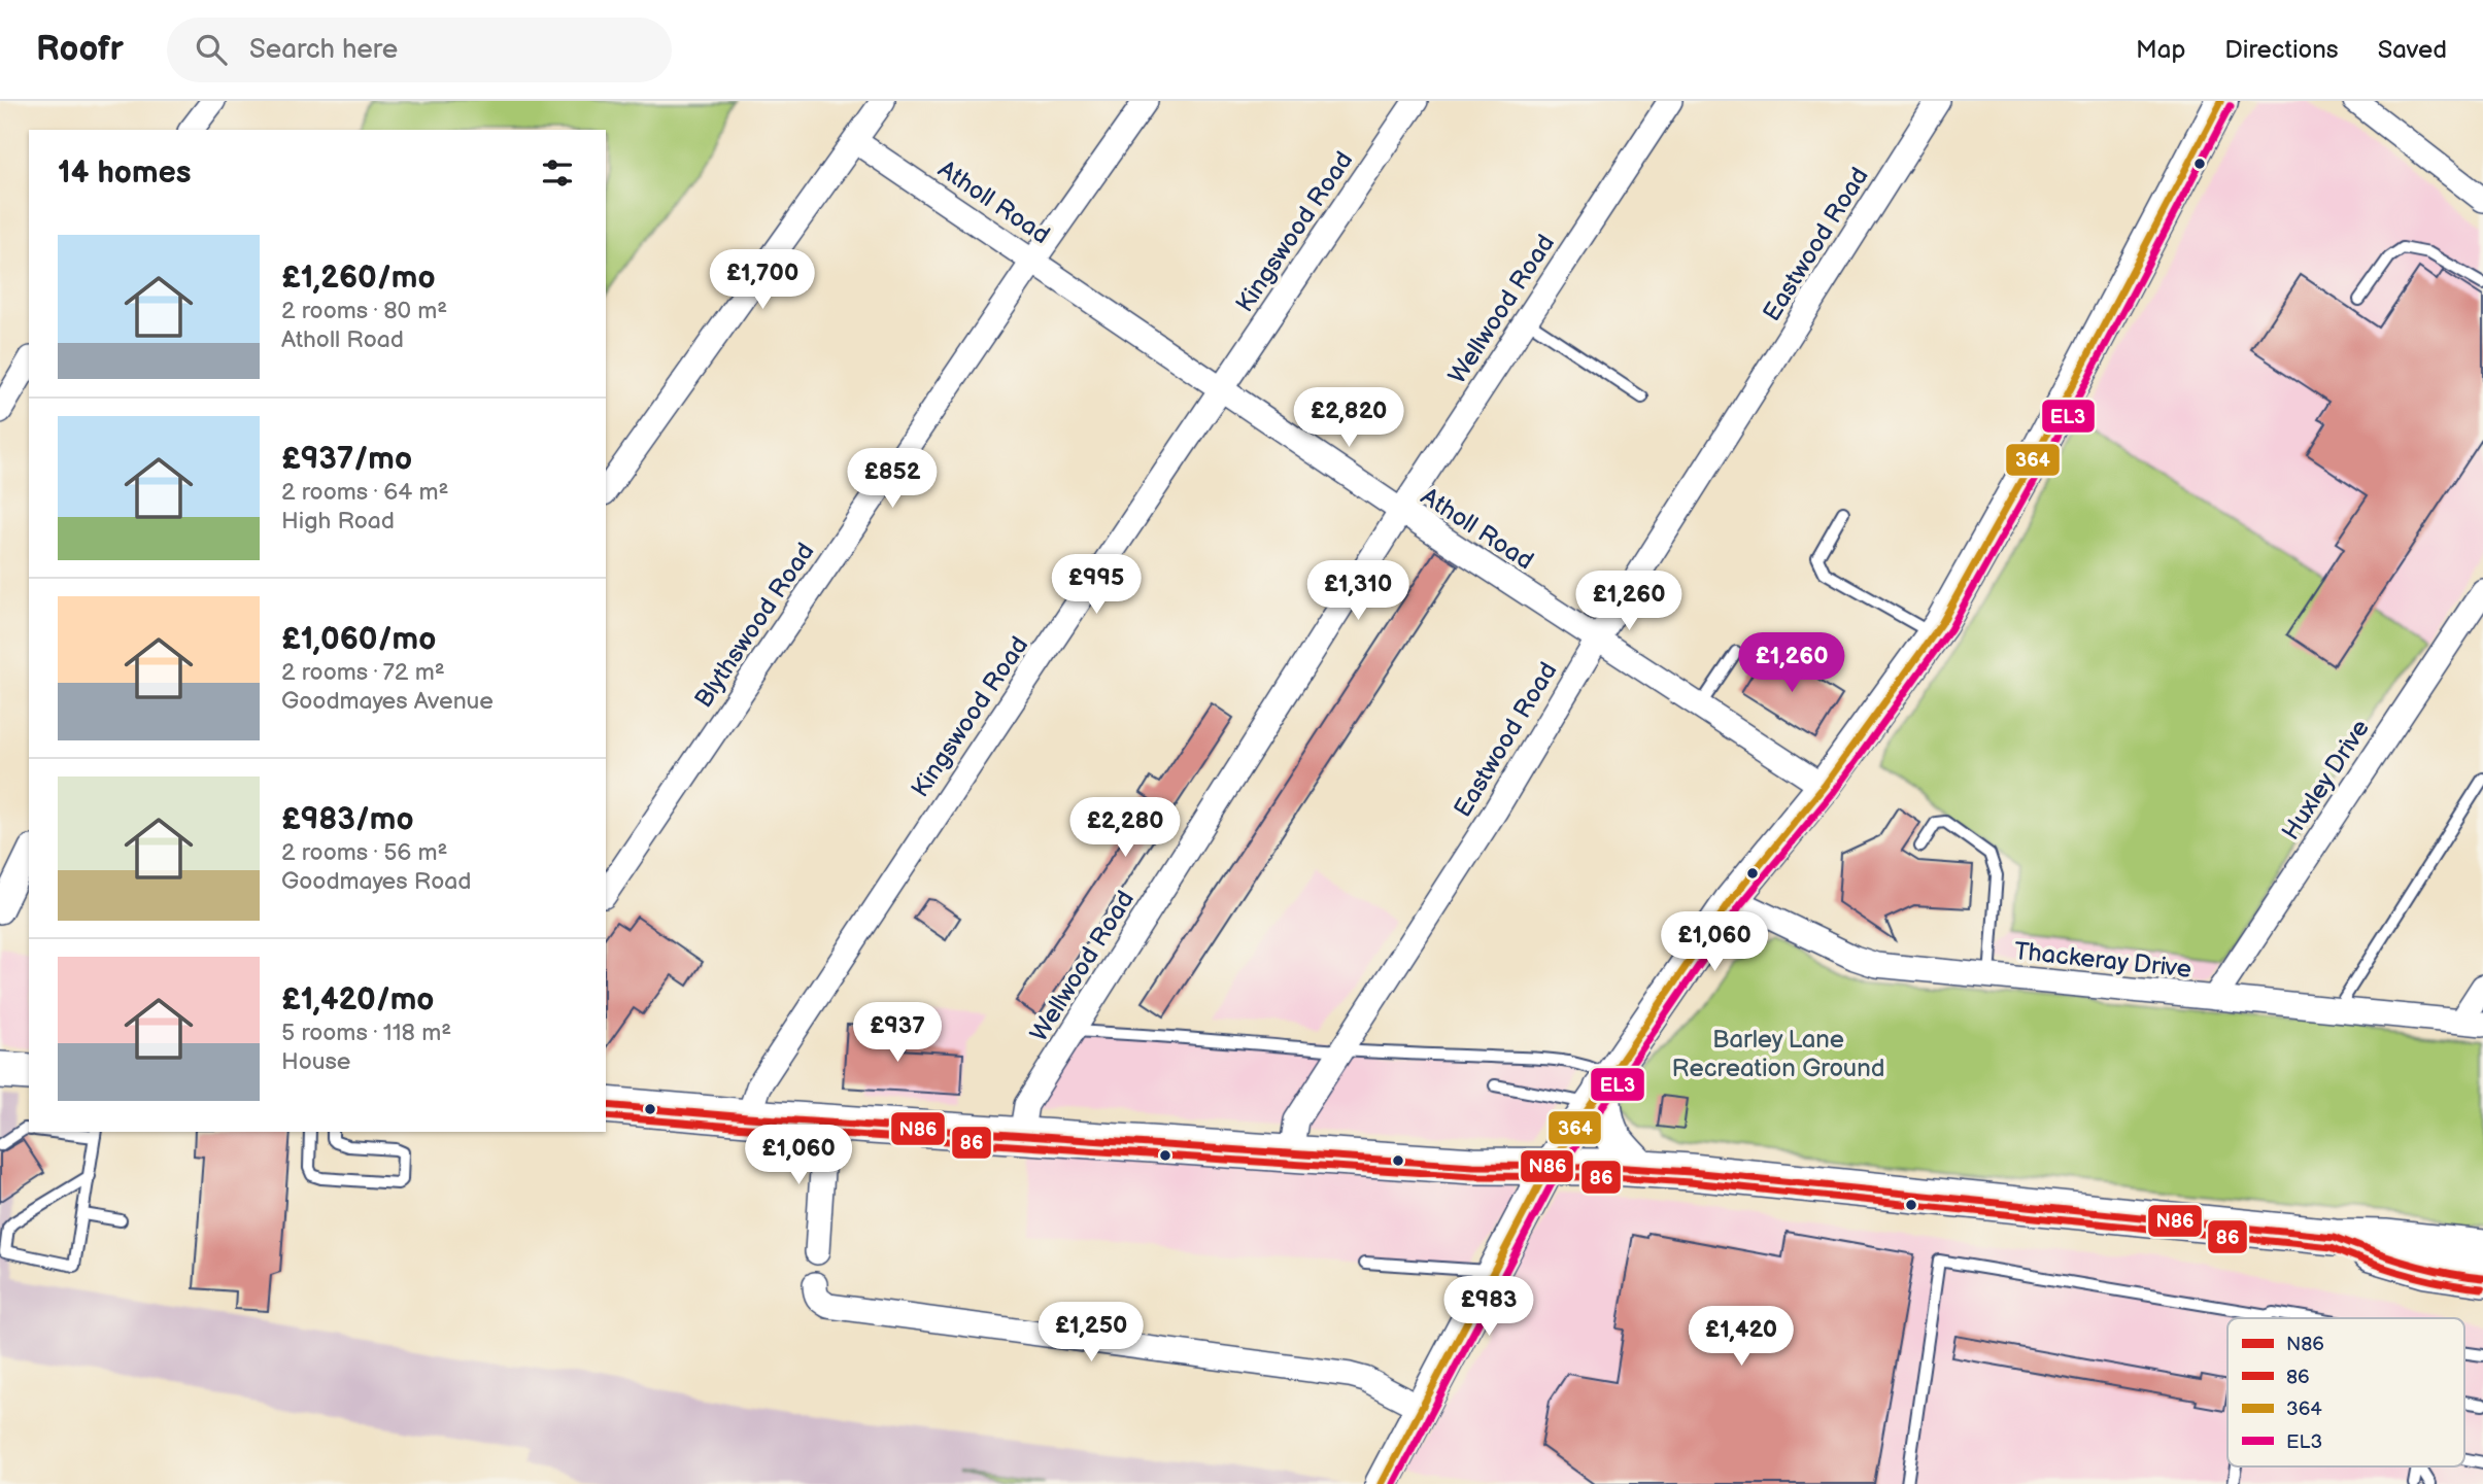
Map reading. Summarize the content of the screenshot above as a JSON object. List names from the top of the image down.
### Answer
{
  "streets": {
    "street": [
      "Atholl Road",
      "Kingswood Road",
      "Eastwood Road",
      "Wellwood Road",
      "Blythswood Road",
      "Huxley Drive",
      "Thackeray Drive"
    ]
  },
  "crossings": [
    ["Atholl Road", "Kingswood Road"],
    ["Atholl Road", "Eastwood Road"],
    ["Atholl Road", "Wellwood Road"],
    ["Atholl Road", "Blythswood Road"],
    ["Huxley Drive", "Thackeray Drive"]
  ],
  "parks": ["Barley Lane Recreation Ground"],
  "lines": [
    "transit line 364",
    "transit line EL3",
    "transit line N86",
    "transit line 86"
  ],
  "legend": [
    "N86",
    "86",
    "364",
    "EL3"
  ],
  "page": {
    "header": "Roofr",
    "search": "Search here",
    "nav": ["Map", "Directions", "Saved"],
    "heading": "14 homes",
    "list": [
      {
        "name": "£1,260/mo",
        "note": "2 rooms · 80 m² · Atholl Road"
      },
      {
        "name": "£937/mo",
        "note": "2 rooms · 64 m² · High Road"
      },
      {
        "name": "£1,060/mo",
        "note": "2 rooms · 72 m² · Goodmayes Avenue"
      },
      {
        "name": "£983/mo",
        "note": "2 rooms · 56 m² · Goodmayes Road"
      },
      {
        "name": "£1,420/mo",
        "note": "5 rooms · 118 m² · House"
      }
    ],
    "price": [
      "£1,700",
      "£2,820",
      "£852",
      "£995",
      "£1,310",
      "£1,260",
      "£1,260",
      "£2,280",
      "£1,060",
      "£937",
      "£1,060",
      "£983",
      "£1,250",
      "£1,420"
    ]
  }
}
